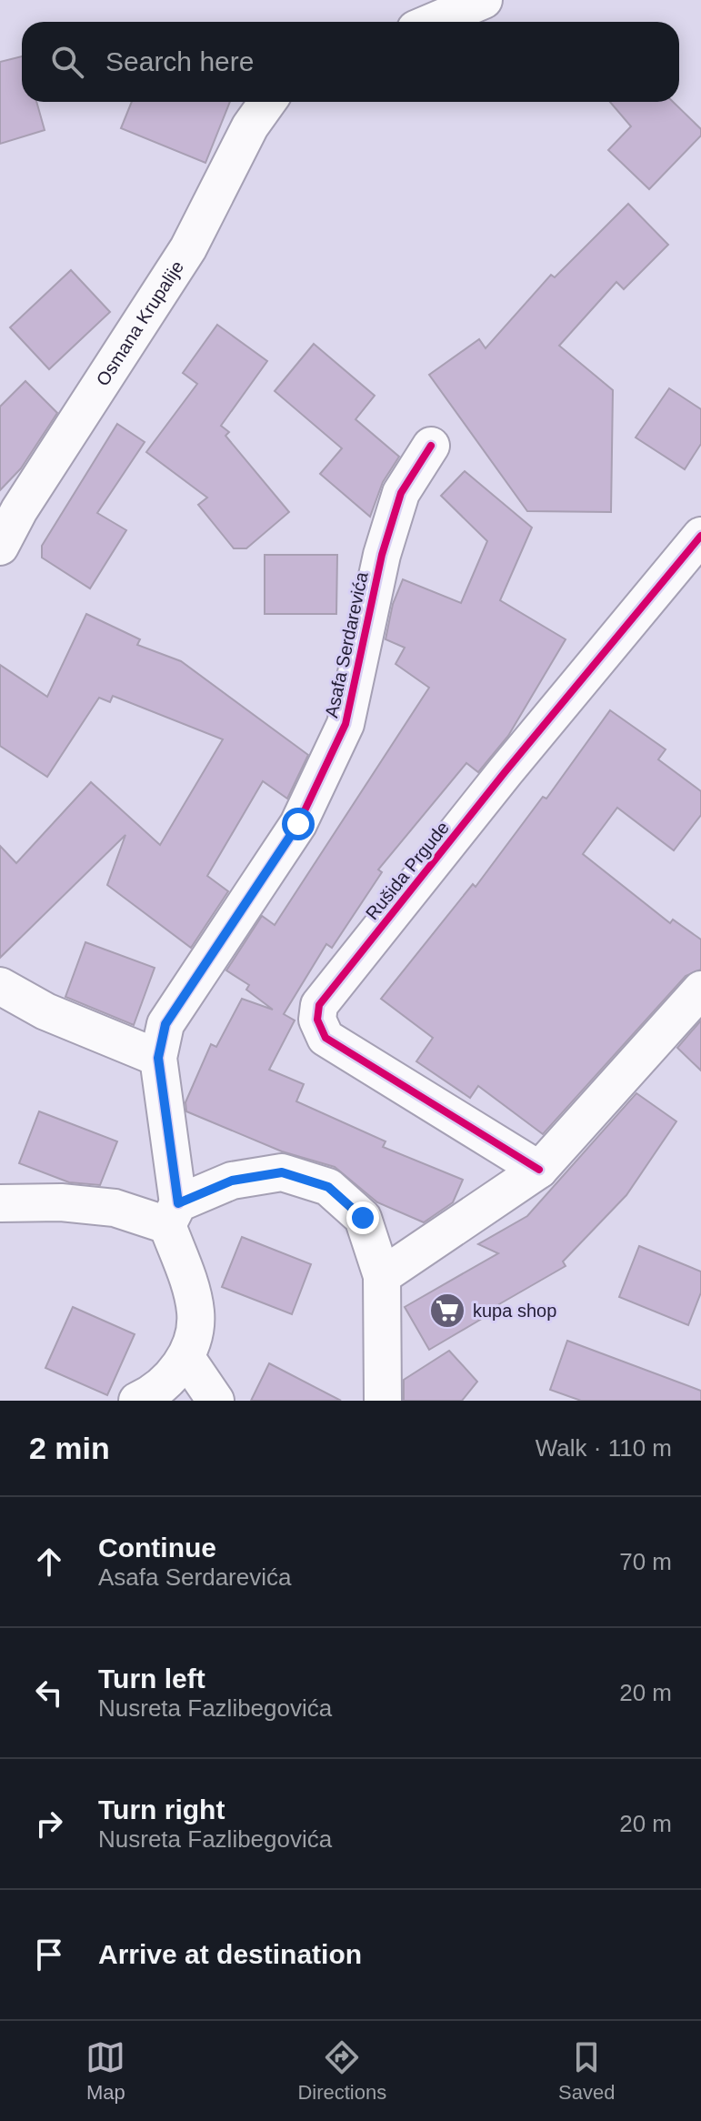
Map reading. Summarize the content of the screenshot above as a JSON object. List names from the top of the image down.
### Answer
{
  "streets": {
    "street": ["Osmana Krupalije", "Asafa Serdarevića", "Rušida Prgude"]
  },
  "places": {
    "supermarket": ["kupa shop"]
  },
  "page": {
    "search": "Search here",
    "heading": ["2 min", "Walk · 110 m"],
    "list": [
      ["Continue", "Asafa Serdarevića", "70 m"],
      ["Turn left", "Nusreta Fazlibegovića", "20 m"],
      ["Turn right", "Nusreta Fazlibegovića", "20 m"],
      "Arrive at destination"
    ],
    "nav": ["Map", "Directions", "Saved"]
  }
}
